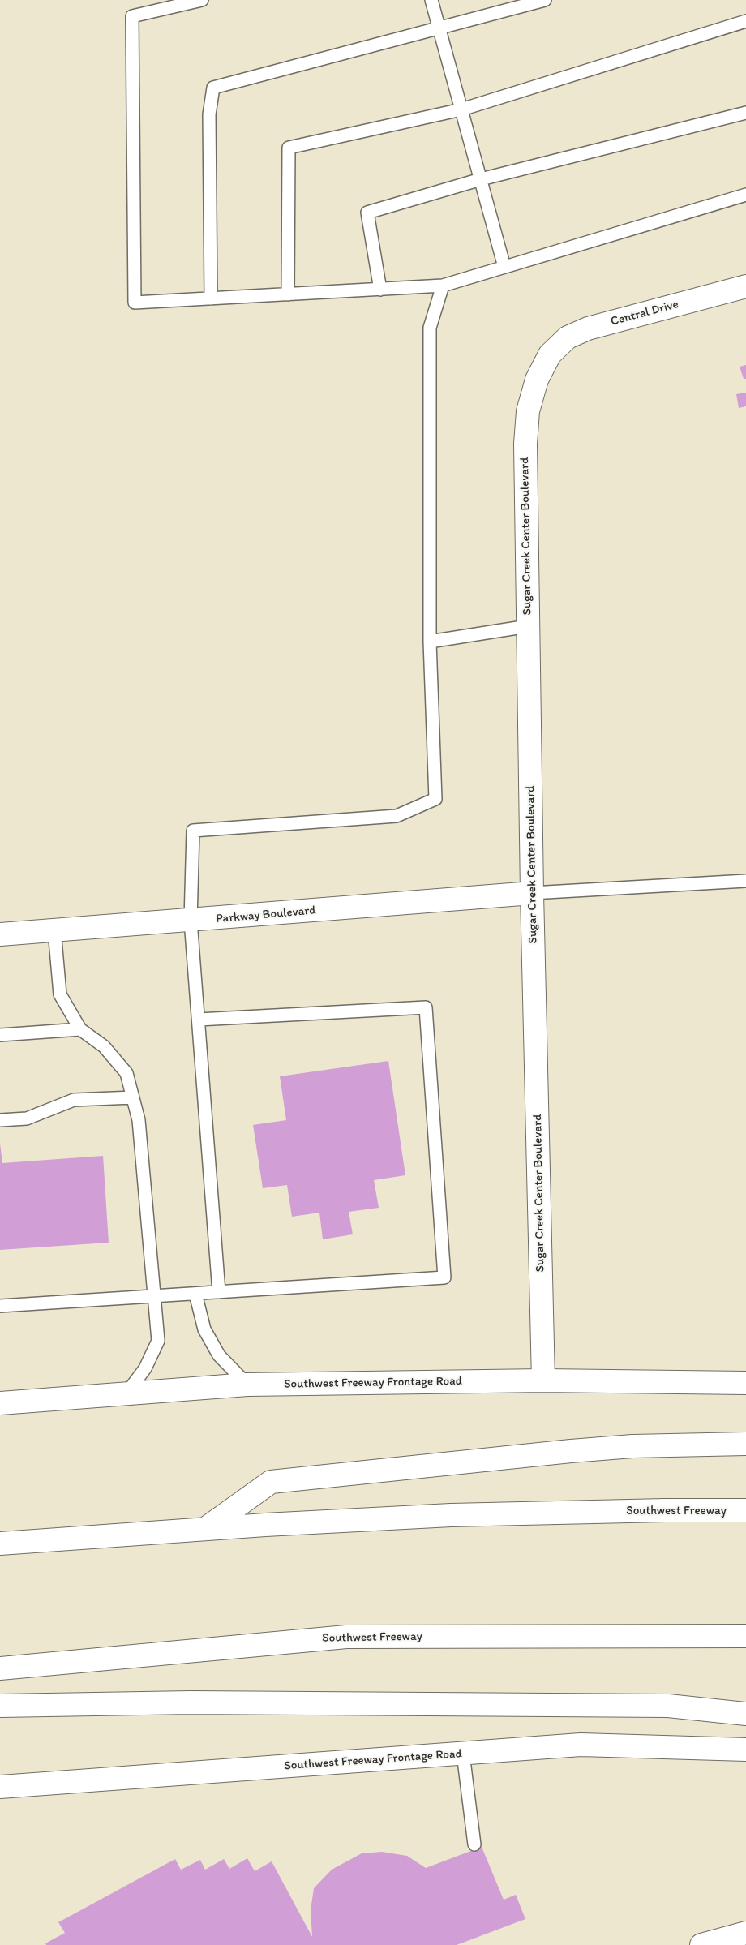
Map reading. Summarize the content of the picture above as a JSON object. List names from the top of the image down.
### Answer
{
  "streets": {
    "main road": [
      "Central Drive",
      "Sugar Creek Center Boulevard",
      "Parkway Boulevard",
      "Southwest Freeway Frontage Road",
      "Southwest Freeway"
    ]
  },
  "crossings": [
    ["Central Drive", "Sugar Creek Center Boulevard"],
    ["Sugar Creek Center Boulevard", "Parkway Boulevard"],
    ["Sugar Creek Center Boulevard", "Southwest Freeway Frontage Road"]
  ]
}
